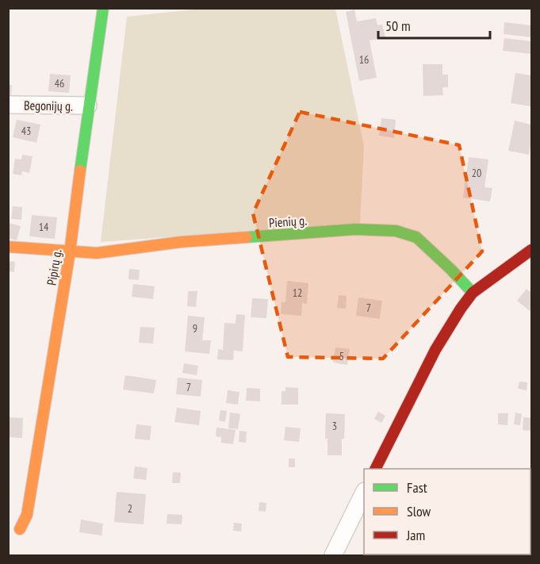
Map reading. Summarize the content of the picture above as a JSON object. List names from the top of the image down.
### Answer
{
  "streets": {
    "street": ["Begonijų g.", "Pienių g.", "Pipirų g."]
  },
  "crossings": [
    ["Begonijų g.", "Pipirų g."],
    ["Pienių g.", "Pipirų g."]
  ],
  "house_numbers": [
    "16",
    "46",
    "43",
    "20",
    "14",
    "12",
    "7",
    "9",
    "5",
    "7",
    "3",
    "2"
  ],
  "legend": ["Fast", "Slow", "Jam"],
  "scale_bar": "50 m"
}
